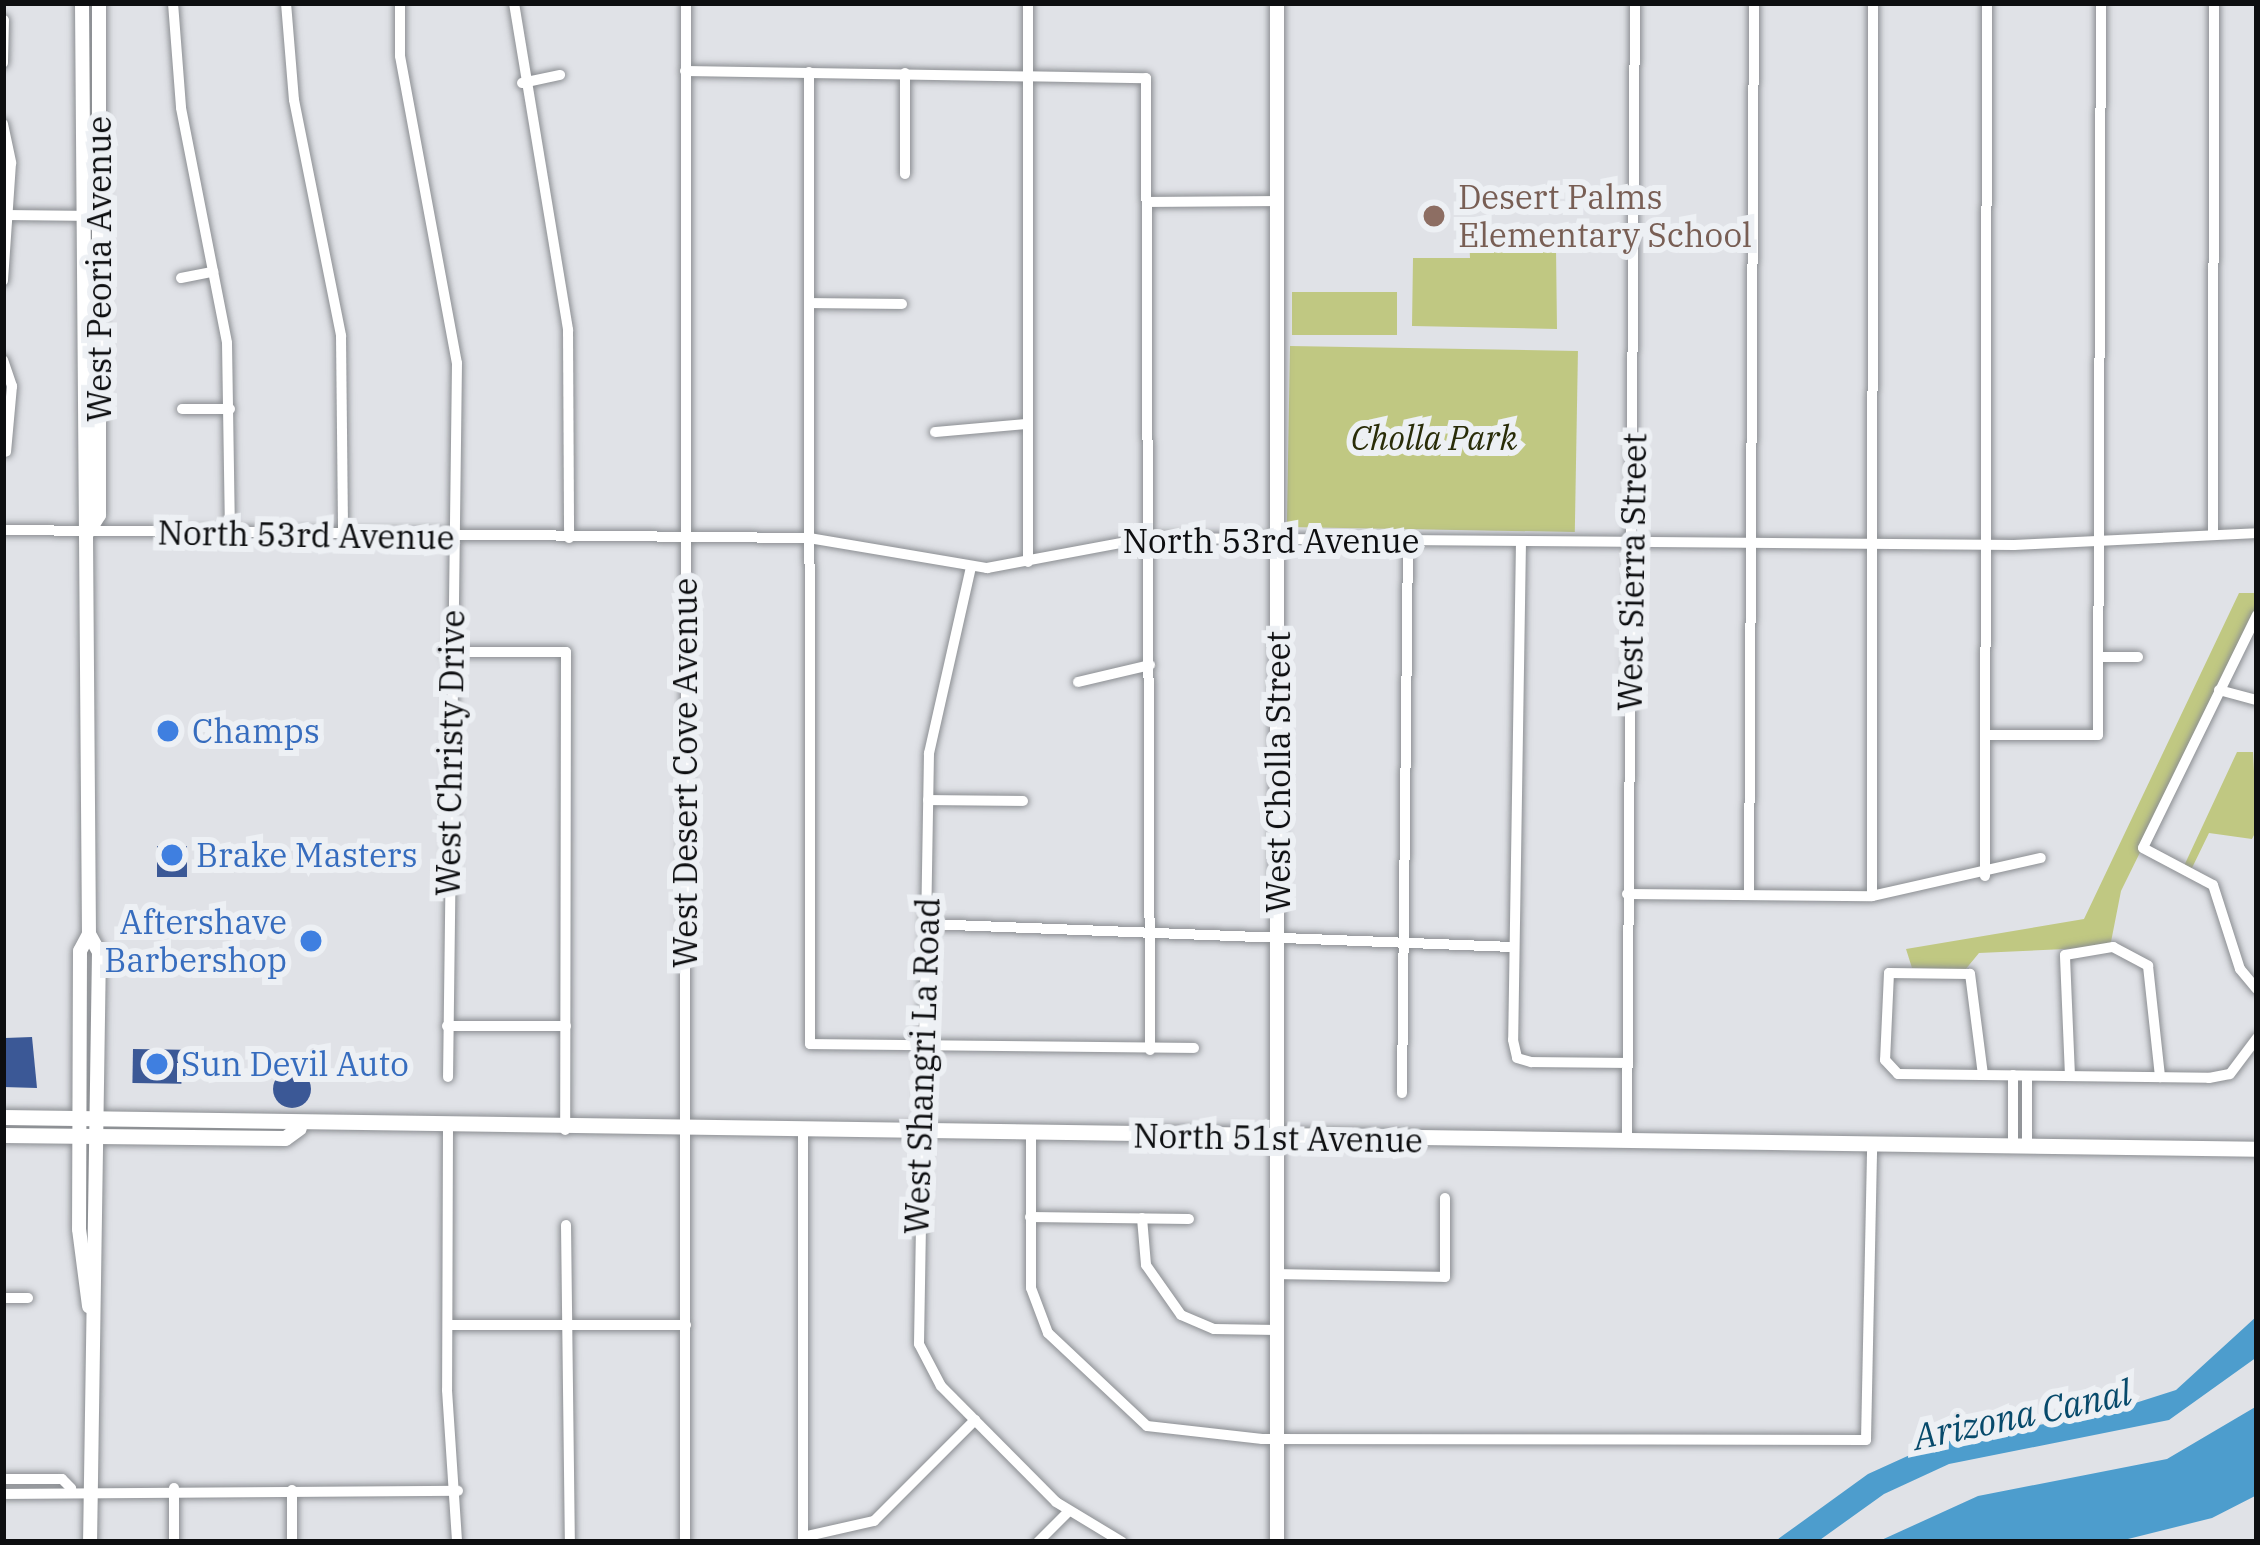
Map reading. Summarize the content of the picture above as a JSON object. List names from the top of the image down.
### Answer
{
  "streets": {
    "main road": ["West Peoria Avenue", "West Cholla Street", "North 51st Avenue"],
    "street": [
      "North 53rd Avenue",
      "West Sierra Street",
      "West Christy Drive",
      "West Desert Cove Avenue",
      "West Shangri La Road"
    ]
  },
  "crossings": [
    ["West Peoria Avenue", "North 53rd Avenue"],
    ["West Peoria Avenue", "North 51st Avenue"],
    ["North 53rd Avenue", "West Sierra Street"],
    ["North 53rd Avenue", "West Christy Drive"],
    ["North 53rd Avenue", "West Cholla Street"],
    ["North 53rd Avenue", "West Desert Cove Avenue"],
    ["North 53rd Avenue", "West Shangri La Road"],
    ["West Sierra Street", "North 51st Avenue"],
    ["West Cholla Street", "North 51st Avenue"],
    ["West Desert Cove Avenue", "North 51st Avenue"],
    ["West Shangri La Road", "North 51st Avenue"]
  ],
  "water": ["Arizona Canal"],
  "parks": ["Cholla Park"],
  "places": [
    "Desert Palms Elementary School",
    "Champs",
    "Brake Masters",
    "Aftershave Barbershop",
    "Sun Devil Auto"
  ]
}
